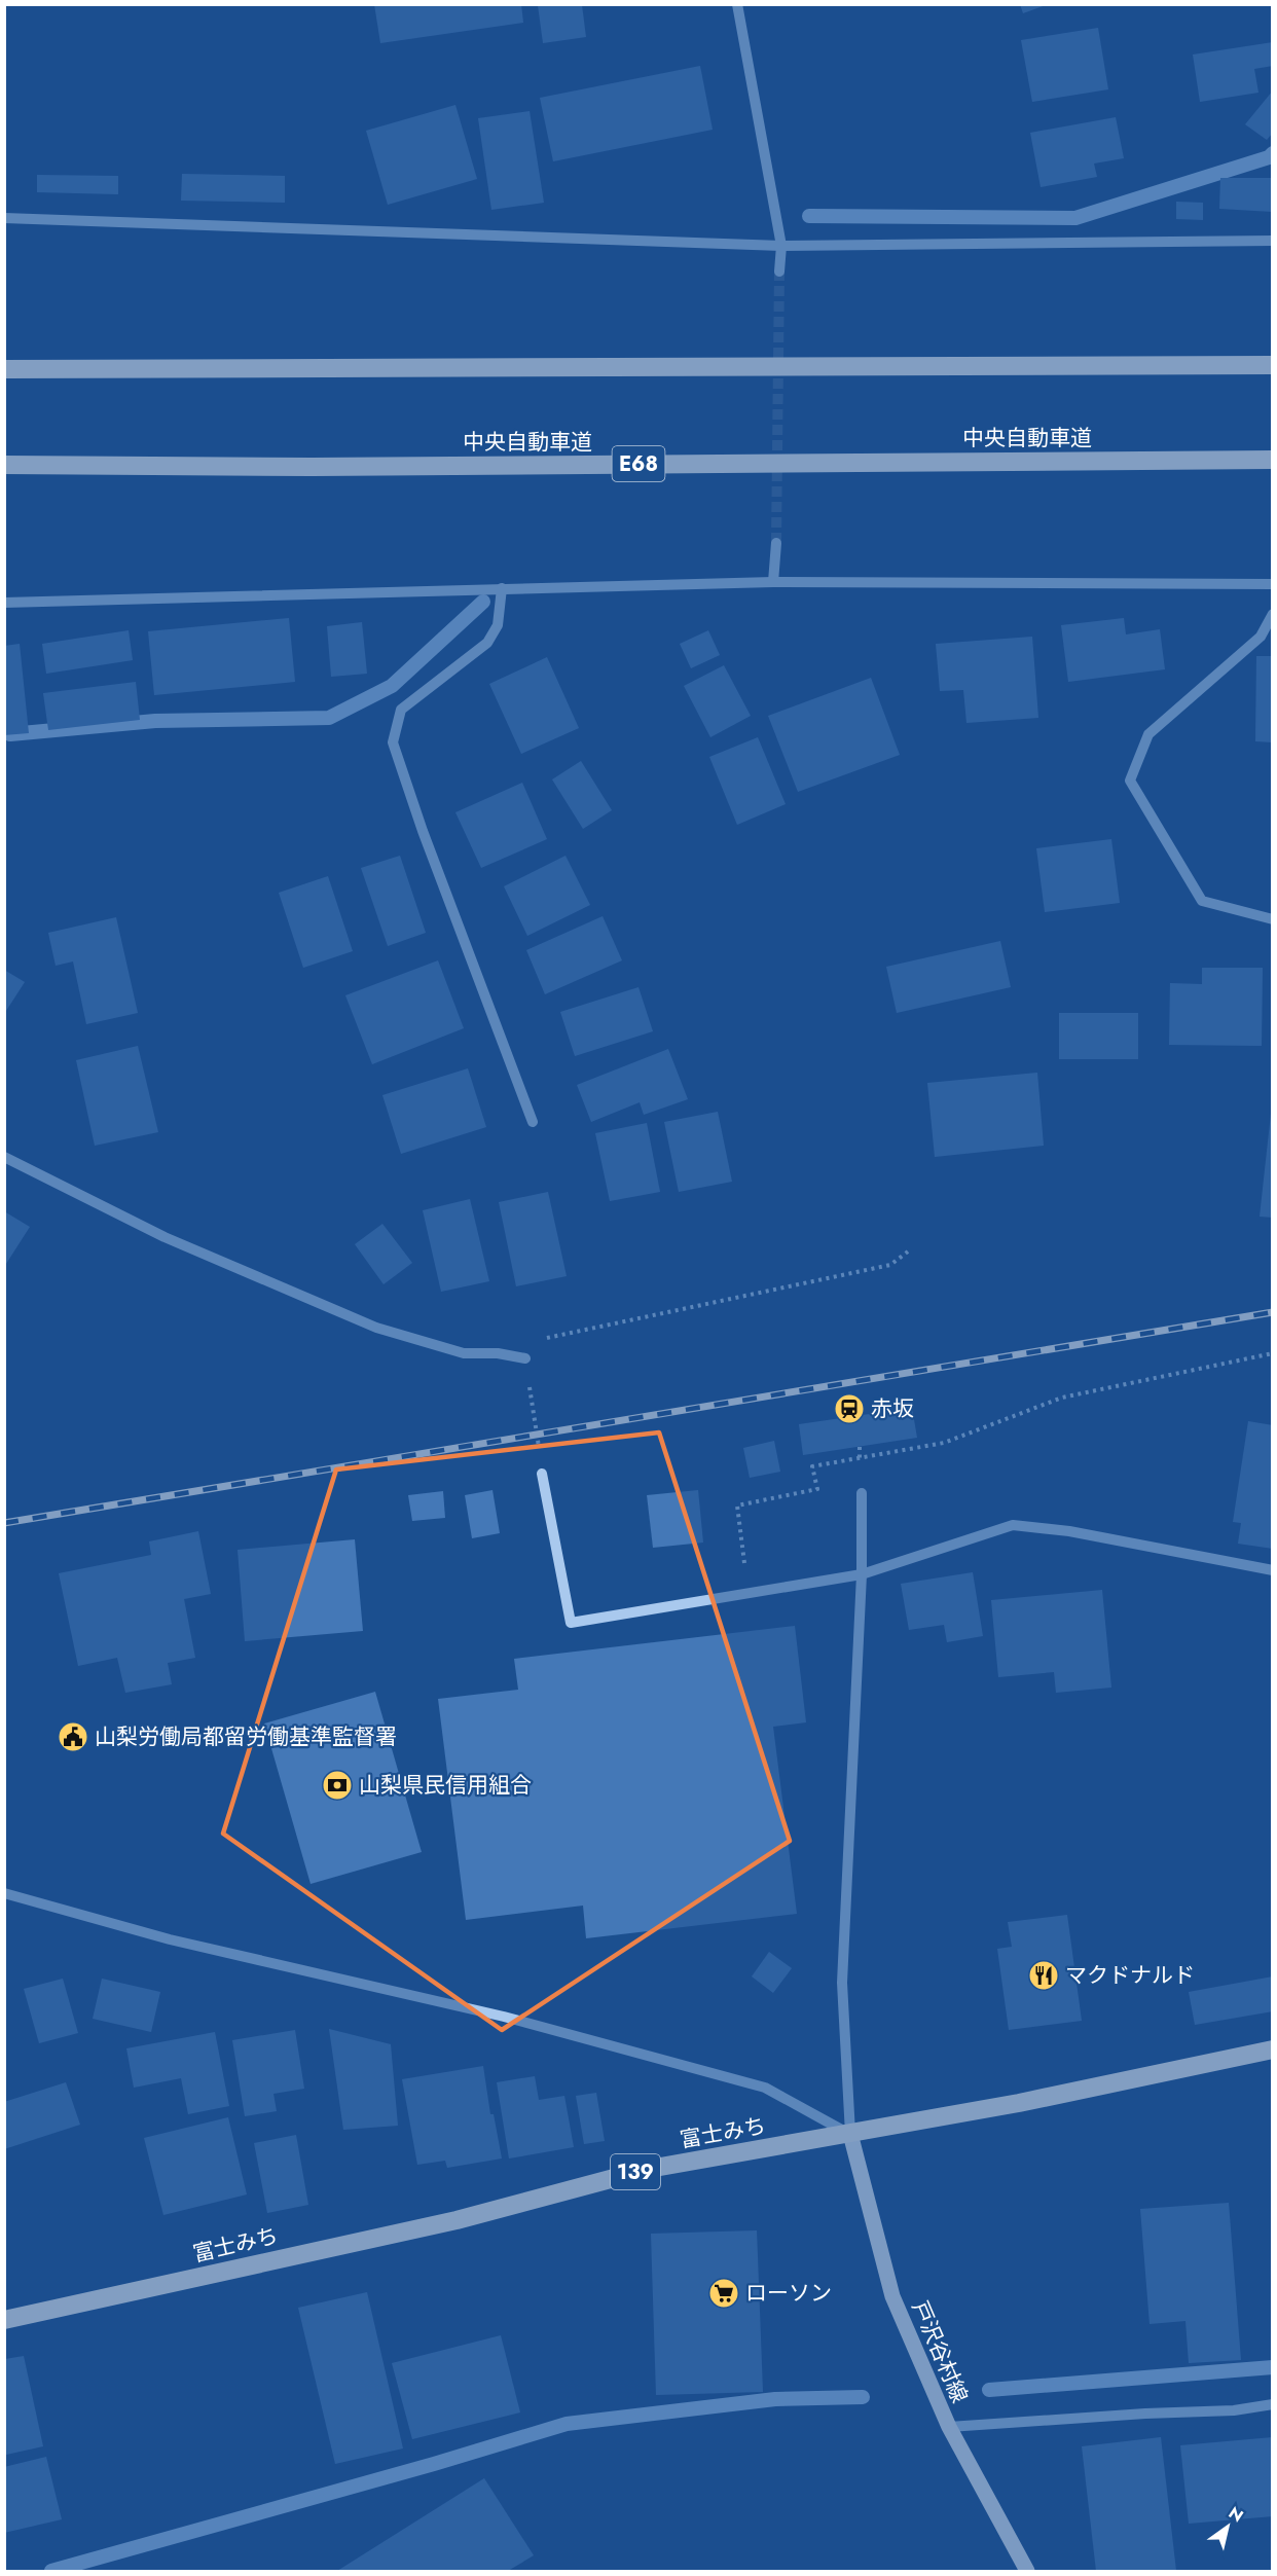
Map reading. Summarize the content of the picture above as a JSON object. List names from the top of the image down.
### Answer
{
  "streets": {
    "highway": [
      "中央自動車道",
      "E68",
      "富士みち",
      "139"
    ],
    "main road": ["戸沢谷村線"]
  },
  "crossings": [
    ["富士みち", "戸沢谷村線"]
  ],
  "places": {
    "station": ["赤坂"],
    "public building": ["山梨労働局都留労働基準監督署"],
    "bank": ["山梨県民信用組合"],
    "restaurant": ["マクドナルド"],
    "supermarket": ["ローソン"]
  },
  "north": "top right"
}
